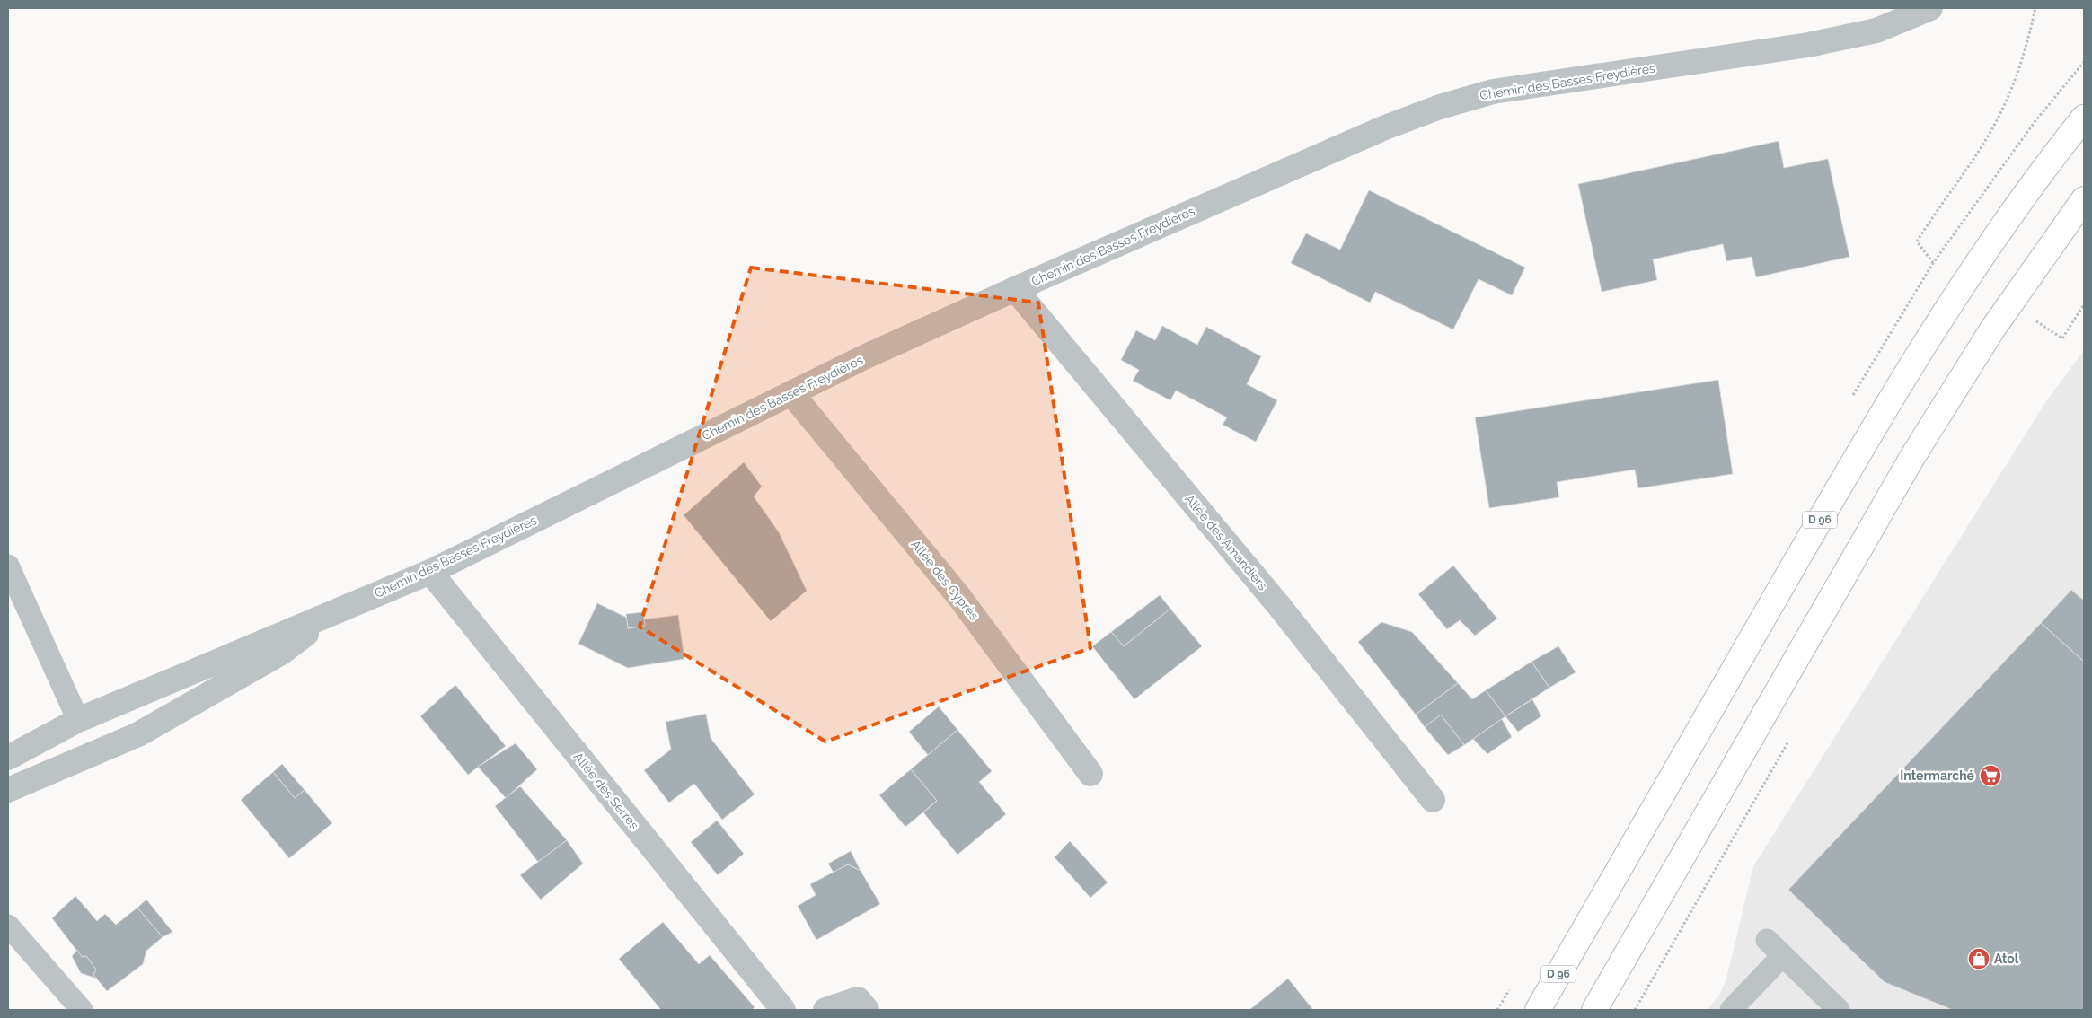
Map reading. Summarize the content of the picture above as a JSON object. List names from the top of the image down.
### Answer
{
  "streets": {
    "main road": ["D 96"],
    "street": [
      "Chemin des Basses Freydières",
      "Allée des Amandiers",
      "Allée des Cyprès",
      "Allée des Serres"
    ]
  },
  "crossings": [
    ["Chemin des Basses Freydières", "Allée des Amandiers"],
    ["Chemin des Basses Freydières", "Allée des Cyprès"],
    ["Chemin des Basses Freydières", "Allée des Serres"]
  ],
  "places": {
    "supermarket": ["Intermarché"],
    "shop": ["Atol"]
  }
}
